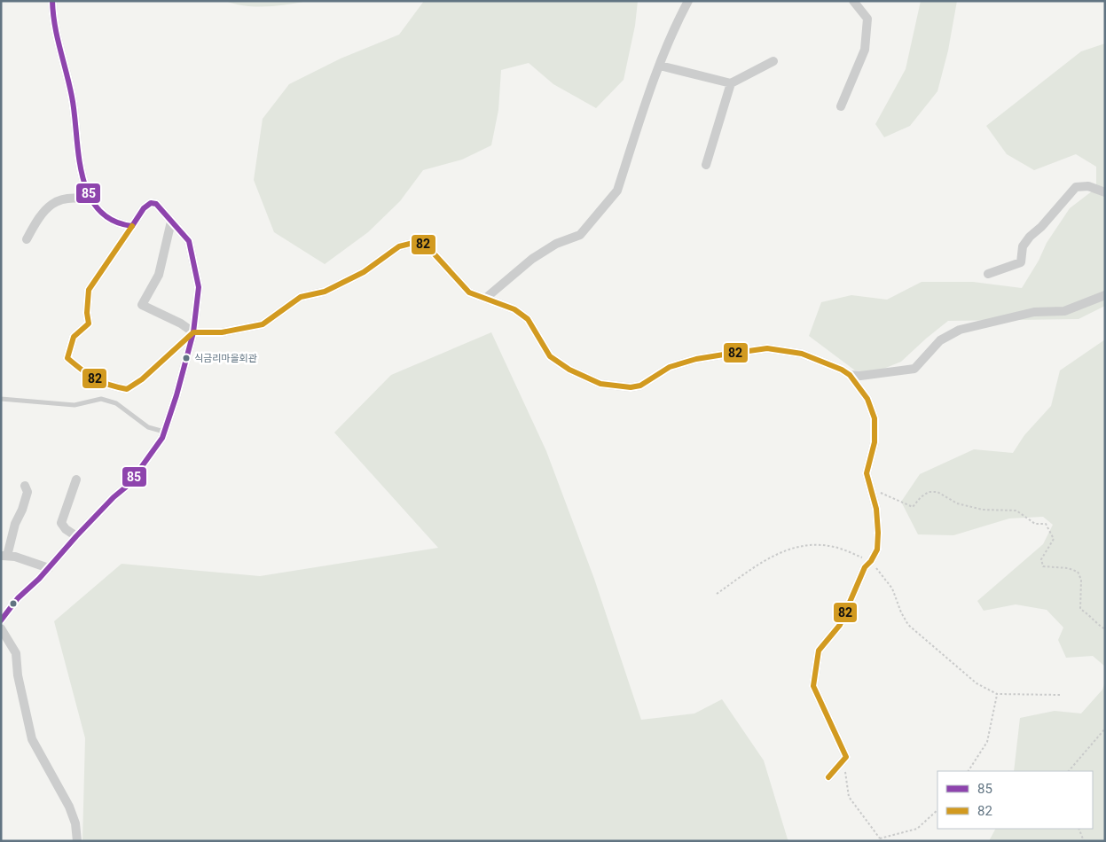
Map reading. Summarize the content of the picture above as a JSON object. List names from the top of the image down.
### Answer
{
  "places": ["식금리마을회관"],
  "lines": ["transit line 85", "transit line 82"],
  "legend": ["85", "82"]
}
